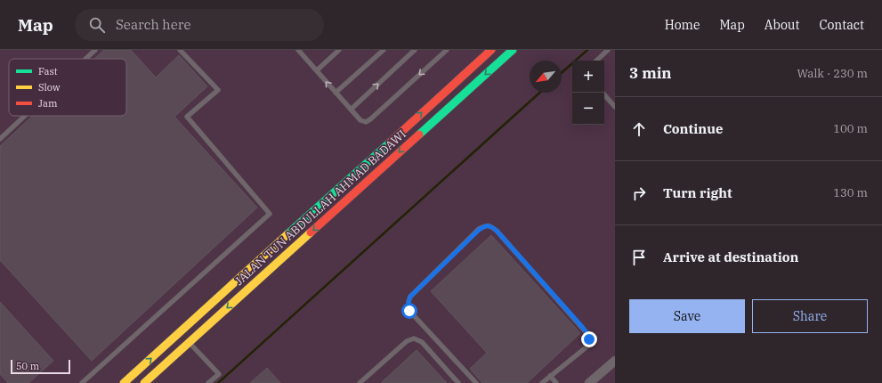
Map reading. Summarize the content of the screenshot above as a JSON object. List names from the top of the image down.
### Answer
{
  "streets": {
    "main road": ["JALAN TUN ABDULLAH AHMAD BADAWI"]
  },
  "legend": ["Fast", "Slow", "Jam"],
  "scale_bar": "50 m",
  "north": "bottom left",
  "page": {
    "header": "Map",
    "search": "Search here",
    "nav": [
      "Home",
      "Map",
      "About",
      "Contact"
    ],
    "heading": ["3 min", "Walk · 230 m"],
    "map_buttons": ["+", "−"],
    "list": [
      ["Continue", "100 m"],
      ["Turn right", "130 m"],
      "Arrive at destination"
    ],
    "buttons": ["Save", "Share"],
    "scale": "50 m"
  }
}
